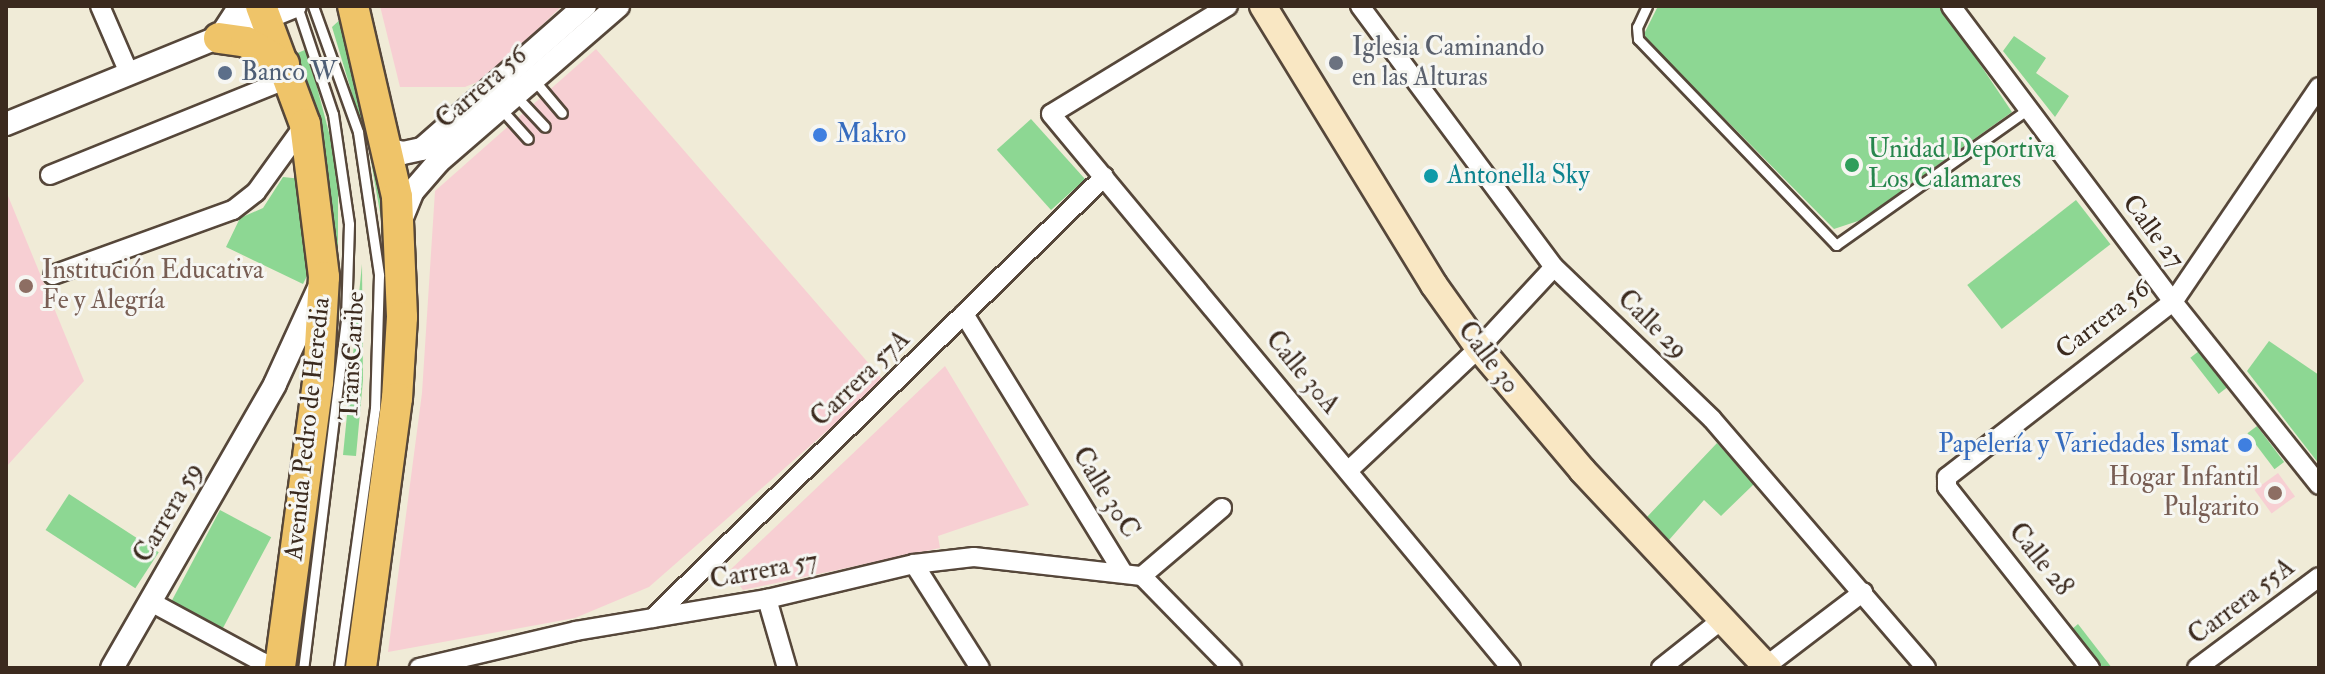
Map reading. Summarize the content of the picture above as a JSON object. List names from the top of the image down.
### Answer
{
  "streets": {
    "highway": ["Avenida Pedro de Heredia"],
    "main road": ["Calle 30"],
    "street": [
      "Carrera 56",
      "Calle 27",
      "Calle 29",
      "Calle 30A",
      "Carrera 57A",
      "Calle 30C",
      "Carrera 59",
      "Calle 28",
      "Carrera 57",
      "Carrera 55A"
    ],
    "lane": ["TransCaribe"]
  },
  "crossings": [
    ["Carrera 56", "Calle 27"],
    ["Carrera 56", "Calle 28"],
    ["Calle 30A", "Carrera 57A"],
    ["Carrera 57A", "Calle 30C"],
    ["Carrera 57A", "Carrera 57"],
    ["Avenida Pedro de Heredia", "Carrera 59"],
    ["Calle 30C", "Carrera 57"]
  ],
  "places": [
    "Iglesia Caminando en las Alturas",
    "Banco W",
    "Makro",
    "Unidad Deportiva Los Calamares",
    "Antonella Sky",
    "Institución Educativa Fe y Alegría",
    "Papelería y Variedades Ismat",
    "Hogar Infantil Pulgarito"
  ]
}
